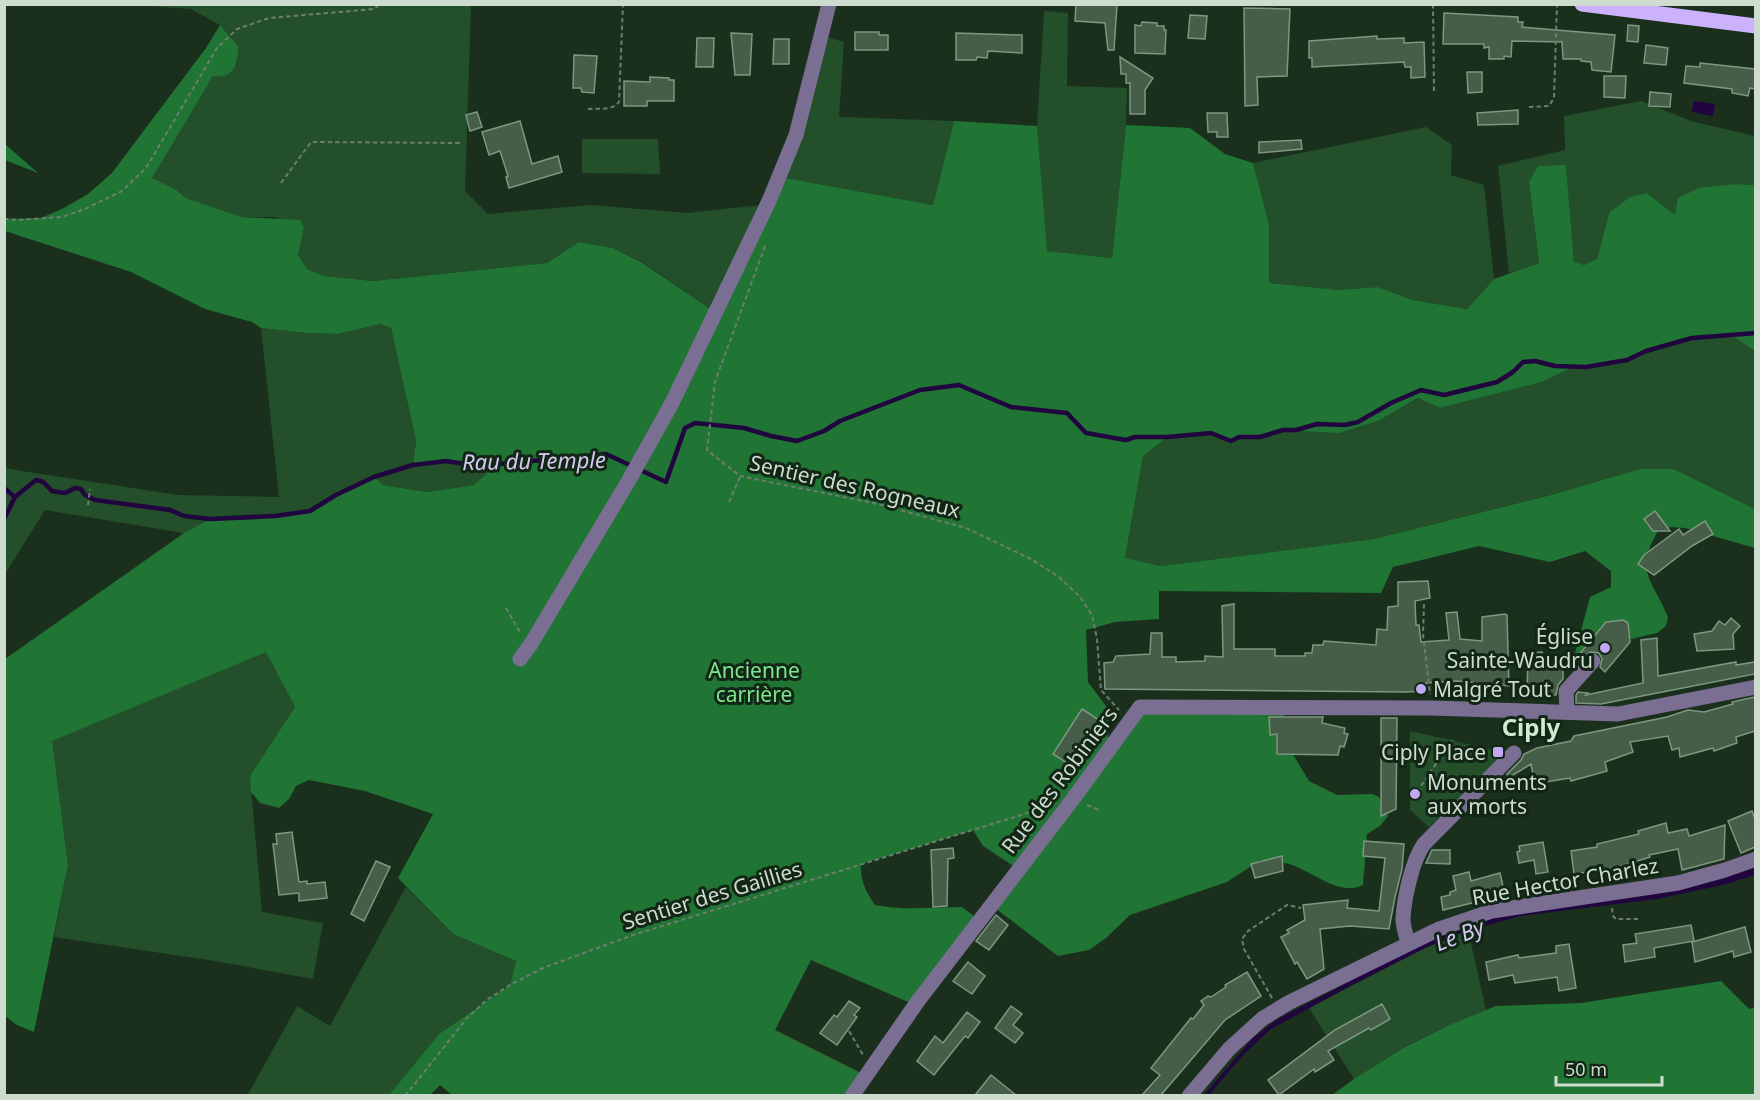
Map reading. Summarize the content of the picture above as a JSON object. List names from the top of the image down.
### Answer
{
  "streets": {
    "street": ["Rue des Robiniers", "Rue Hector Charlez"],
    "path": ["Sentier des Rogneaux", "Sentier des Gaillies"]
  },
  "crossings": [
    ["Sentier des Rogneaux", "Rue des Robiniers"],
    ["Rue des Robiniers", "Sentier des Gaillies"]
  ],
  "districts": ["Ciply"],
  "water": ["Rau du Temple", "Le By"],
  "parks": ["Ancienne carrière"],
  "places": {
    "other": ["Église Sainte-Waudru", "Malgré Tout", "Monuments aux morts"],
    "transit": ["Ciply Place"]
  },
  "scale_bar": "50 m"
}
